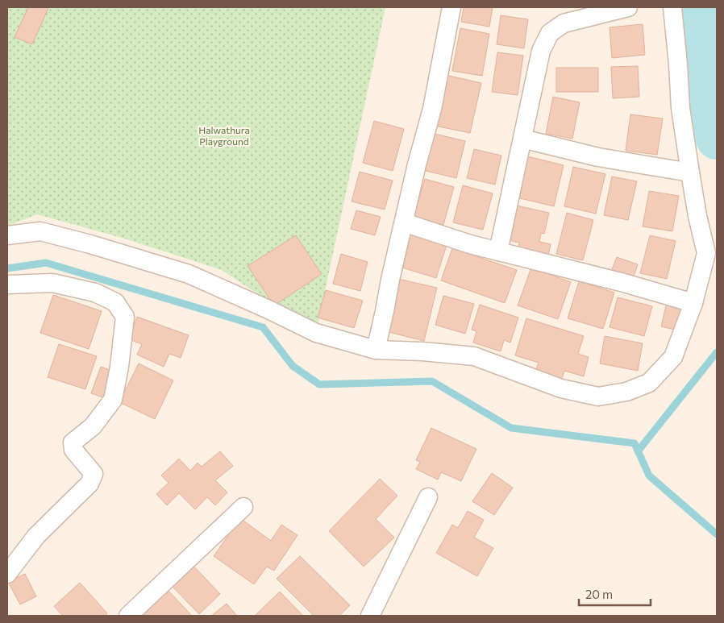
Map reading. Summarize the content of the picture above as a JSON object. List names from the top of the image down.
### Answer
{
  "parks": ["Halwathura Playground"],
  "scale_bar": "20 m"
}
